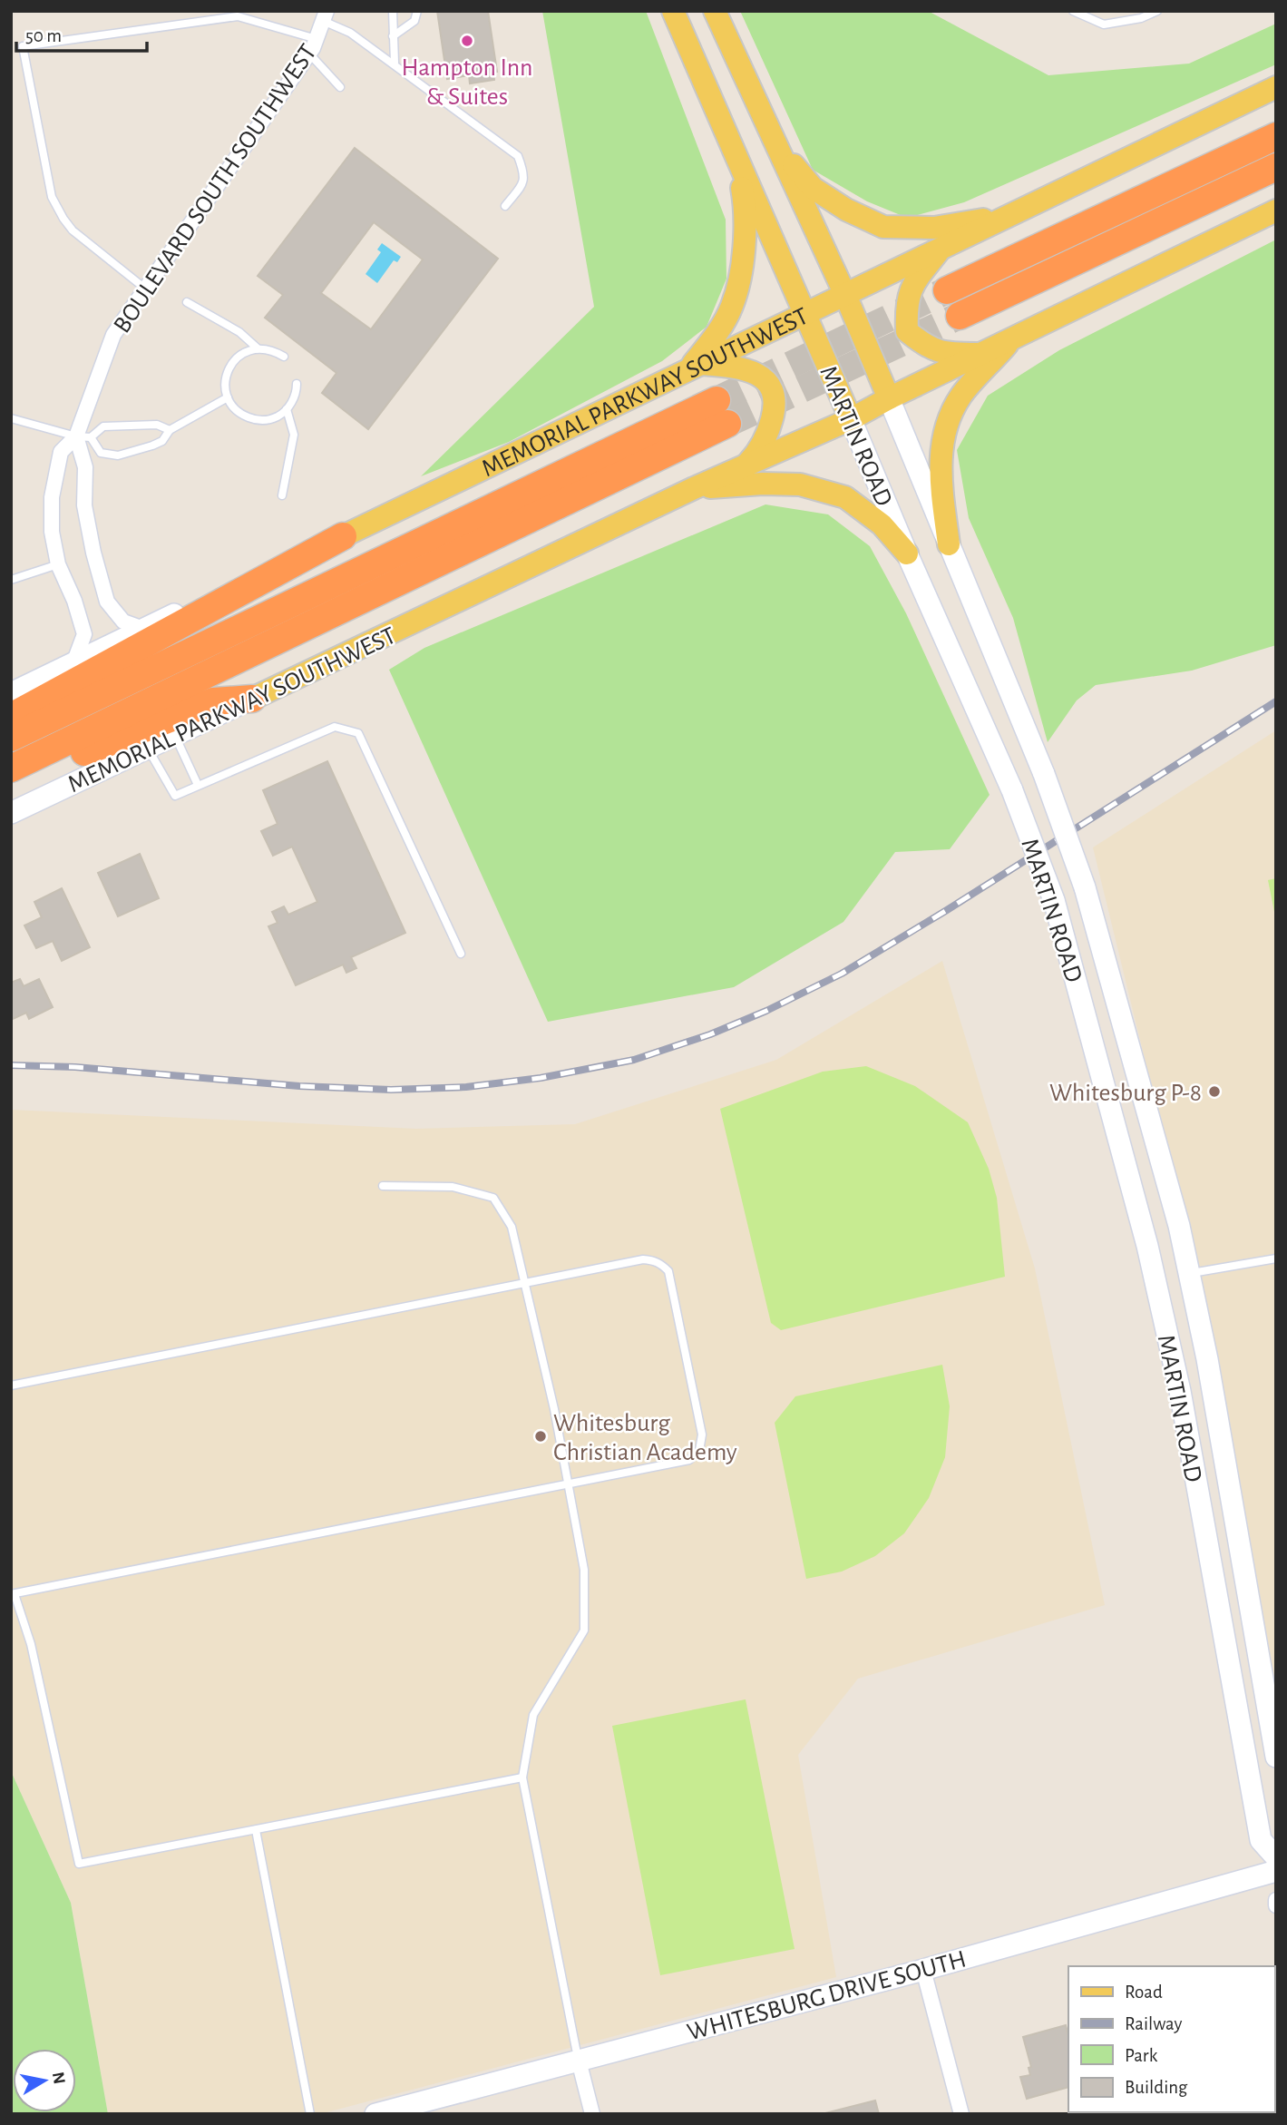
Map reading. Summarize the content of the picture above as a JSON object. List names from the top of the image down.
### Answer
{
  "streets": {
    "highway": ["MEMORIAL PARKWAY SOUTHWEST"],
    "main road": ["MARTIN ROAD", "WHITESBURG DRIVE SOUTH"],
    "street": ["BOULEVARD SOUTH SOUTHWEST"]
  },
  "crossings": [
    ["BOULEVARD SOUTH SOUTHWEST", "MEMORIAL PARKWAY SOUTHWEST"],
    ["MEMORIAL PARKWAY SOUTHWEST", "MARTIN ROAD"]
  ],
  "places": ["Hampton Inn & Suites", "Whitesburg P-8", "Whitesburg Christian Academy"],
  "legend": [
    "Road",
    "Railway",
    "Park",
    "Building"
  ],
  "scale_bar": "50 m",
  "north": "right"
}
